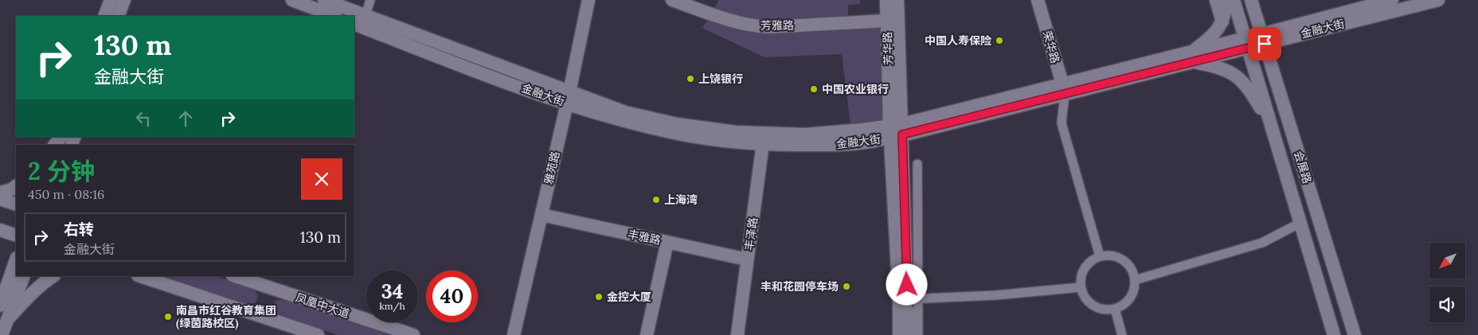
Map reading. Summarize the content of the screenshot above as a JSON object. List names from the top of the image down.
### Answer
{
  "streets": {
    "street": [
      "芳雅路",
      "金融大街",
      "荣华路",
      "芳华路",
      "会展路",
      "雅苑路",
      "丰泽路",
      "丰雅路",
      "凤凰中大道"
    ]
  },
  "crossings": [
    ["芳雅路", "芳华路"],
    ["金融大街", "荣华路"],
    ["金融大街", "芳华路"],
    ["金融大街", "会展路"],
    ["金融大街", "雅苑路"],
    ["金融大街", "丰泽路"],
    ["雅苑路", "丰雅路"],
    ["丰泽路", "丰雅路"]
  ],
  "places": [
    "中国人寿保险",
    "上饶银行",
    "中国农业银行",
    "上海湾",
    "丰和花园停车场",
    "金控大厦",
    "南昌市红谷教育集团 (绿茵路校区)"
  ],
  "north": "bottom left",
  "page": {
    "turn": ["130 m", "金融大街"],
    "heading": ["2 分钟", "450 m · 08:16"],
    "list": [
      {
        "name": "右转",
        "note": "金融大街",
        "value": "130 m"
      }
    ],
    "speed": "34 km/h",
    "limit": "40"
  }
}
